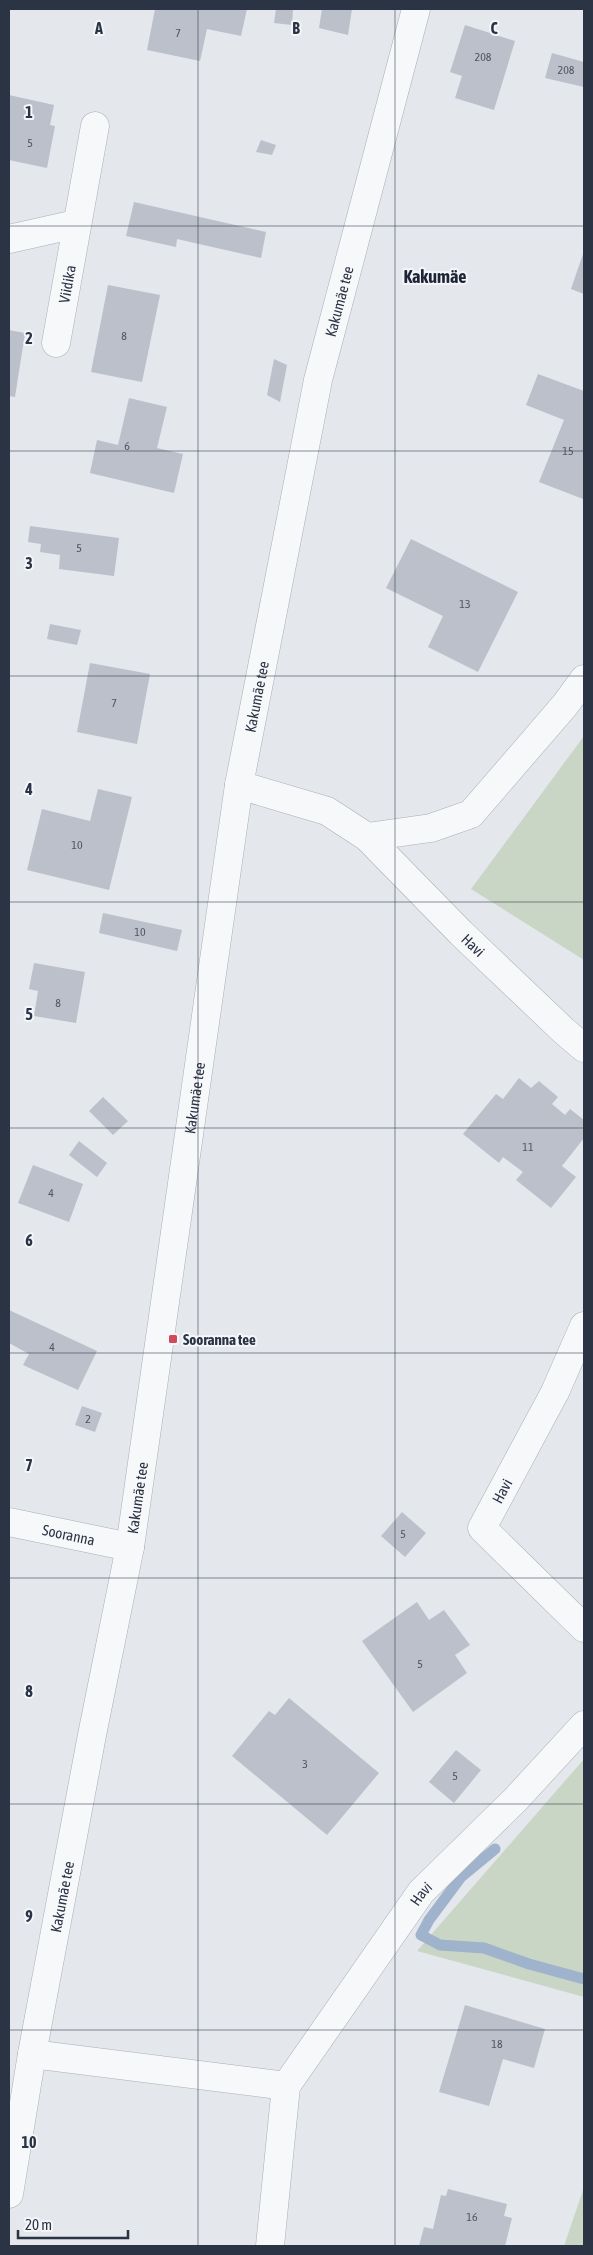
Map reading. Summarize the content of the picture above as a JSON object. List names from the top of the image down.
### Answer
{
  "streets": {
    "street": [
      "Viidika",
      "Kakumäe tee",
      "Havi",
      "Sooranna"
    ]
  },
  "crossings": [
    ["Kakumäe tee", "Havi"],
    ["Kakumäe tee", "Sooranna"]
  ],
  "districts": ["Kakumäe"],
  "places": {
    "transit": ["Sooranna tee"]
  },
  "house_numbers": [
    "7",
    "208",
    "208",
    "5",
    "8",
    "6",
    "15",
    "5",
    "13",
    "7",
    "10",
    "10",
    "8",
    "11",
    "4",
    "4",
    "2",
    "5",
    "5",
    "3",
    "5",
    "18",
    "16"
  ],
  "scale_bar": "20 m",
  "grid": {
    "columns": ["A", "B", "C"],
    "rows": [
      "1",
      "2",
      "3",
      "4",
      "5",
      "6",
      "7",
      "8",
      "9",
      "10"
    ]
  }
}
